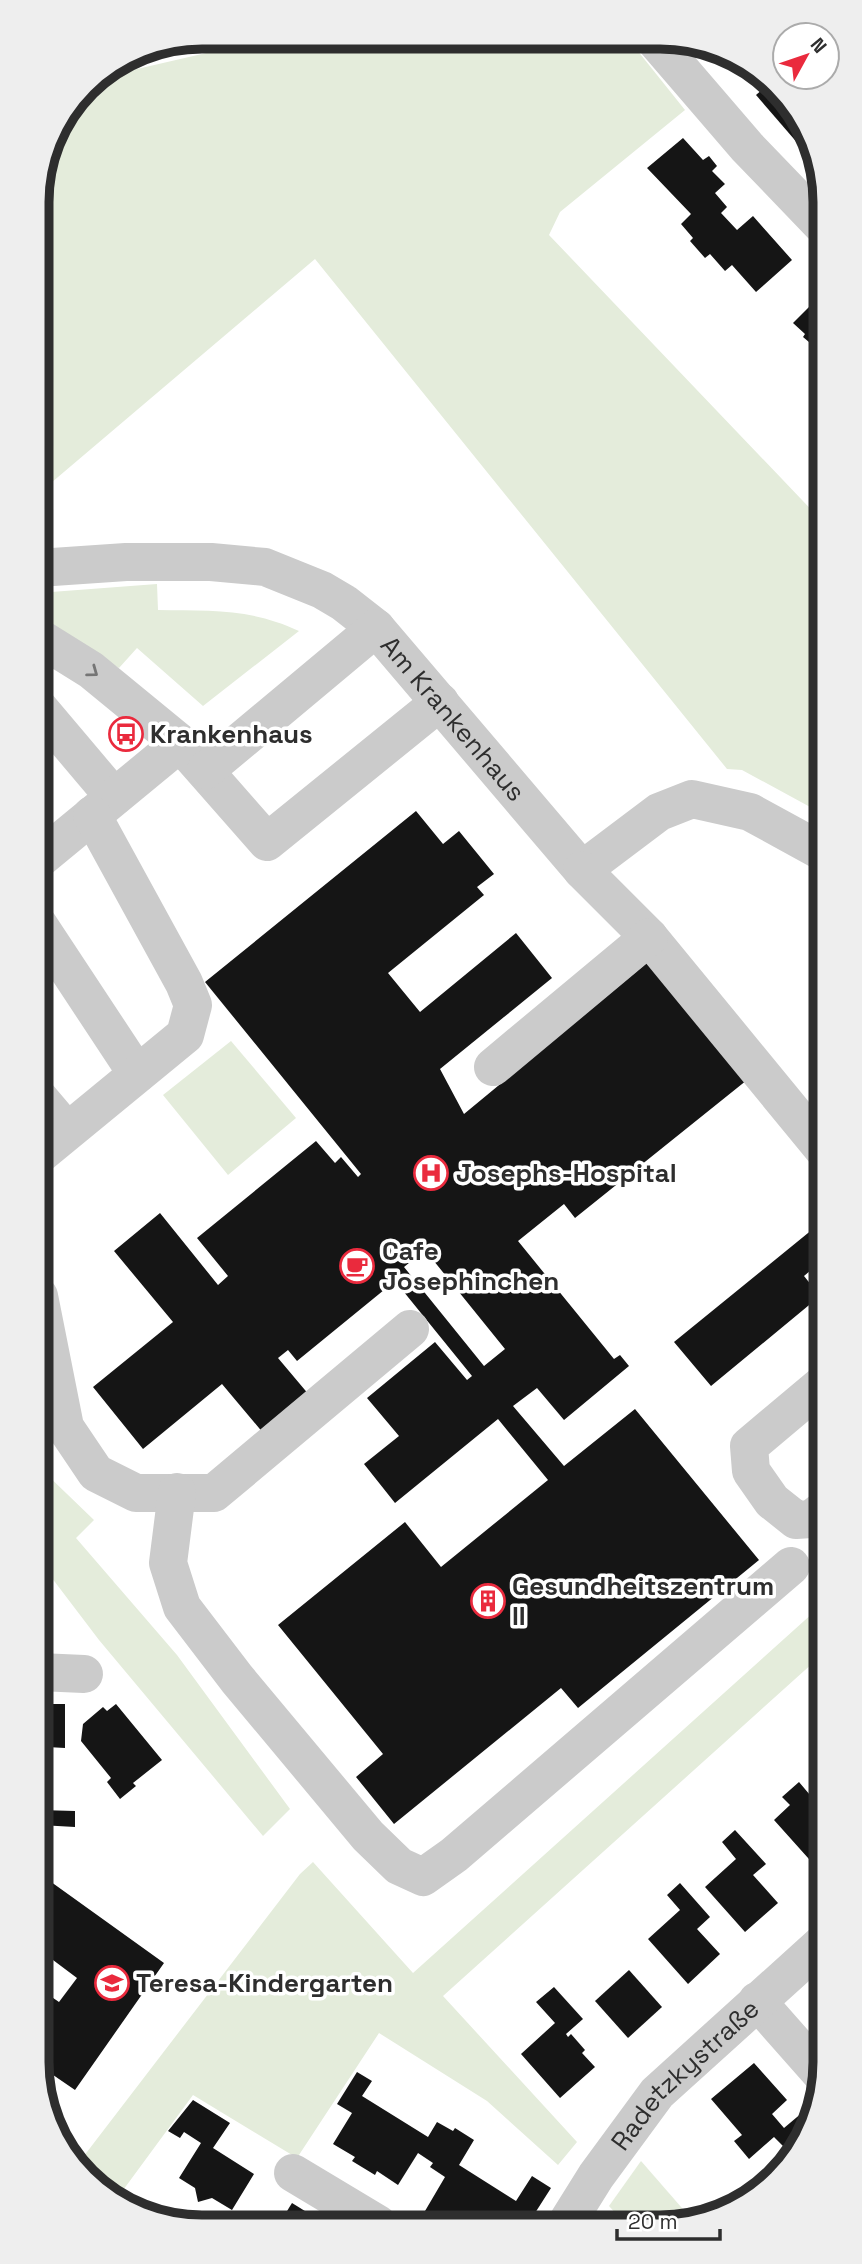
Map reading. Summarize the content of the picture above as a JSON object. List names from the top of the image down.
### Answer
{
  "streets": {
    "street": ["Am Krankenhaus", "Radetzkystraße"]
  },
  "places": {
    "bus stop": ["Krankenhaus"],
    "hospital": ["Josephs-Hospital"],
    "cafe": ["Cafe Josephinchen"],
    "building": ["Gesundheitszentrum II"],
    "school or university": ["Teresa-Kindergarten"]
  },
  "scale_bar": "20 m",
  "north": "top right"
}
